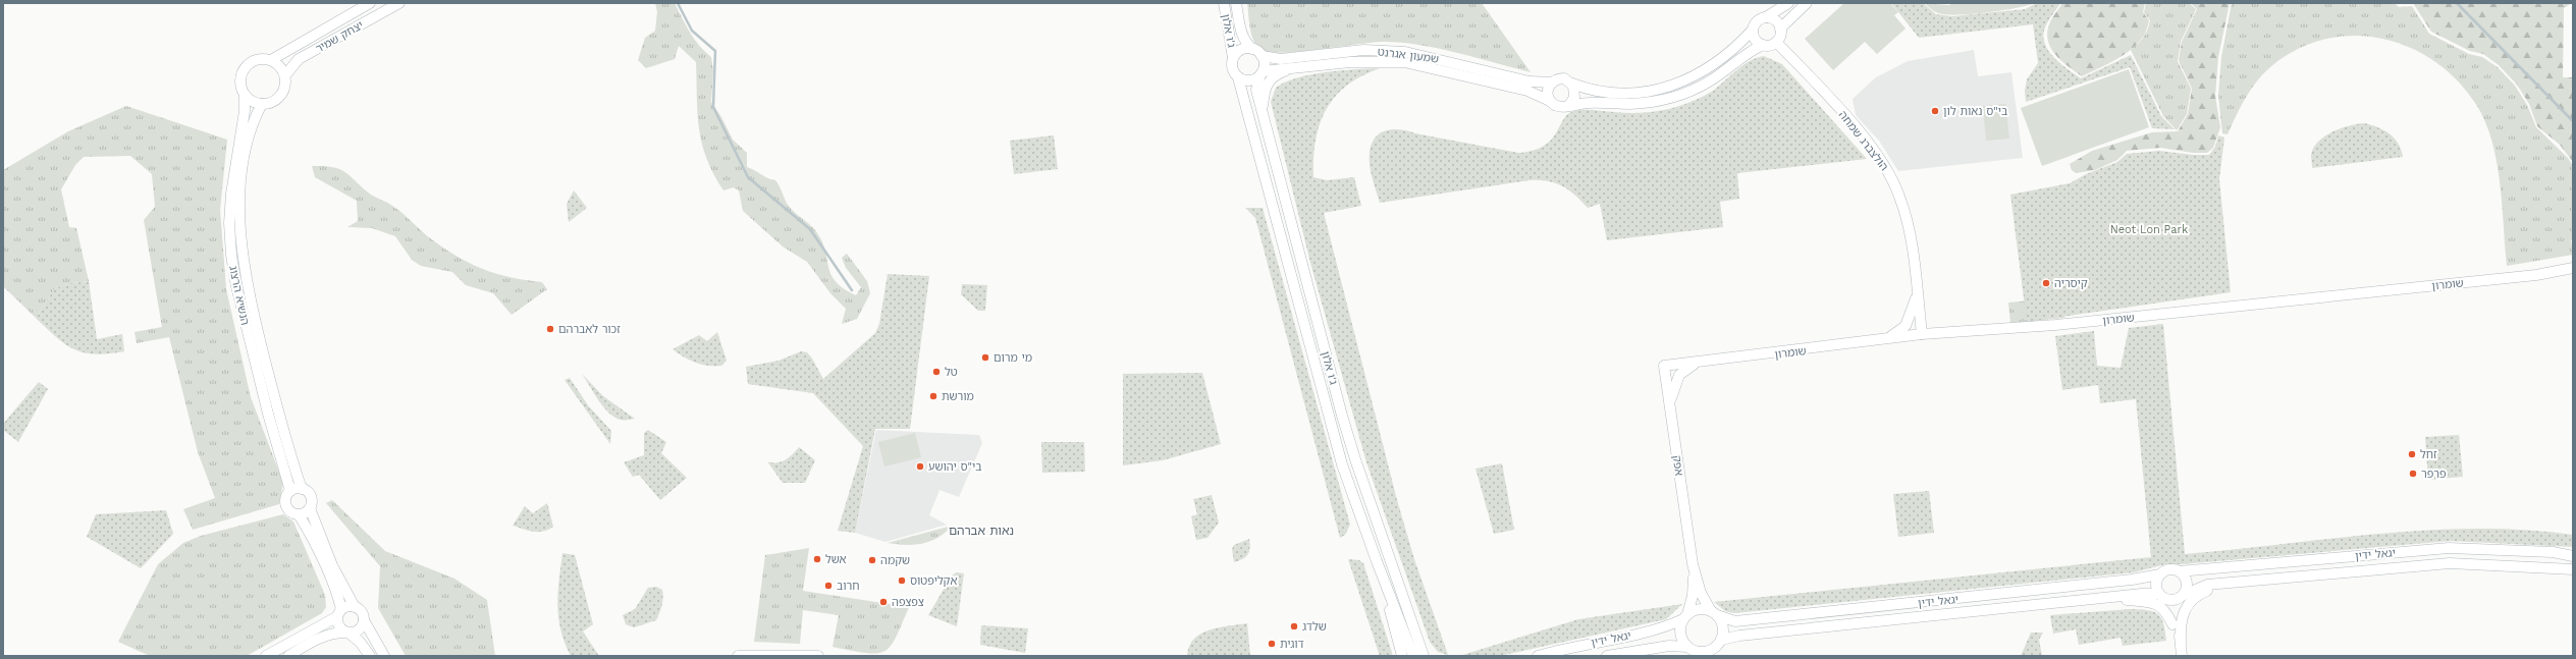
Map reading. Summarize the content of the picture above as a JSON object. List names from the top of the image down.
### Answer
{
  "streets": {
    "street": [
      "ג'ו אלון",
      "יצחק שמיר",
      "שמעון אגרנט",
      "הולצברג שמחה",
      "שומרון",
      "הנשיא הרצוג",
      "אפק",
      "יגאל ידין"
    ]
  },
  "crossings": [
    ["ג'ו אלון", "שמעון אגרנט"],
    ["יצחק שמיר", "הנשיא הרצוג"],
    ["הולצברג שמחה", "שומרון"],
    ["שומרון", "אפק"],
    ["אפק", "יגאל ידין"]
  ],
  "districts": ["נאות אברהם"],
  "parks": ["Neot Lon Park"],
  "places": [
    "בי\"ס נאות לון",
    "קיסריה",
    "זכור לאברהם",
    "מי מרום",
    "טל",
    "מורשת",
    "זחל",
    "בי\"ס יהושע",
    "פרפר",
    "אשל",
    "שקמה",
    "אקליפטוס",
    "חרוב",
    "צפצפה",
    "שלדג",
    "דוגית"
  ]
}
